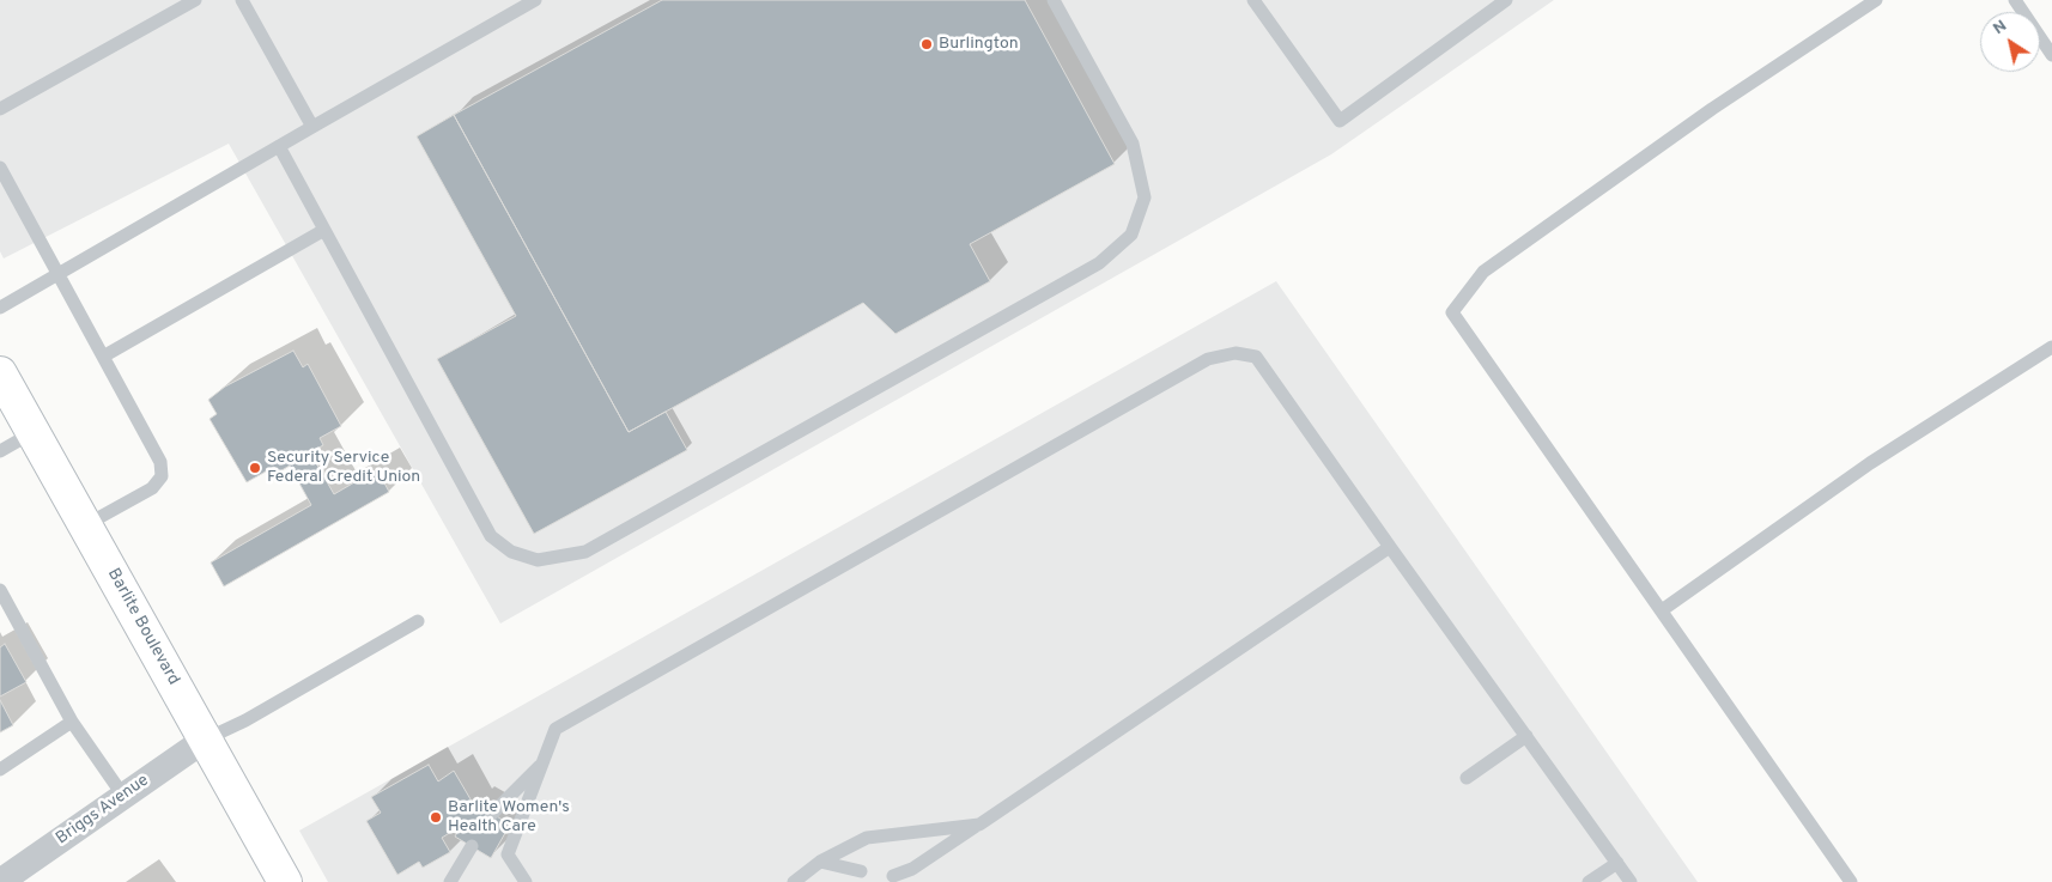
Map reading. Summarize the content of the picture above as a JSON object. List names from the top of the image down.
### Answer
{
  "streets": {
    "street": ["Barlite Boulevard", "Briggs Avenue"]
  },
  "crossings": [
    ["Barlite Boulevard", "Briggs Avenue"]
  ],
  "places": ["Burlington", "Security Service Federal Credit Union", "Barlite Women's Health Care"],
  "north": "top left"
}
